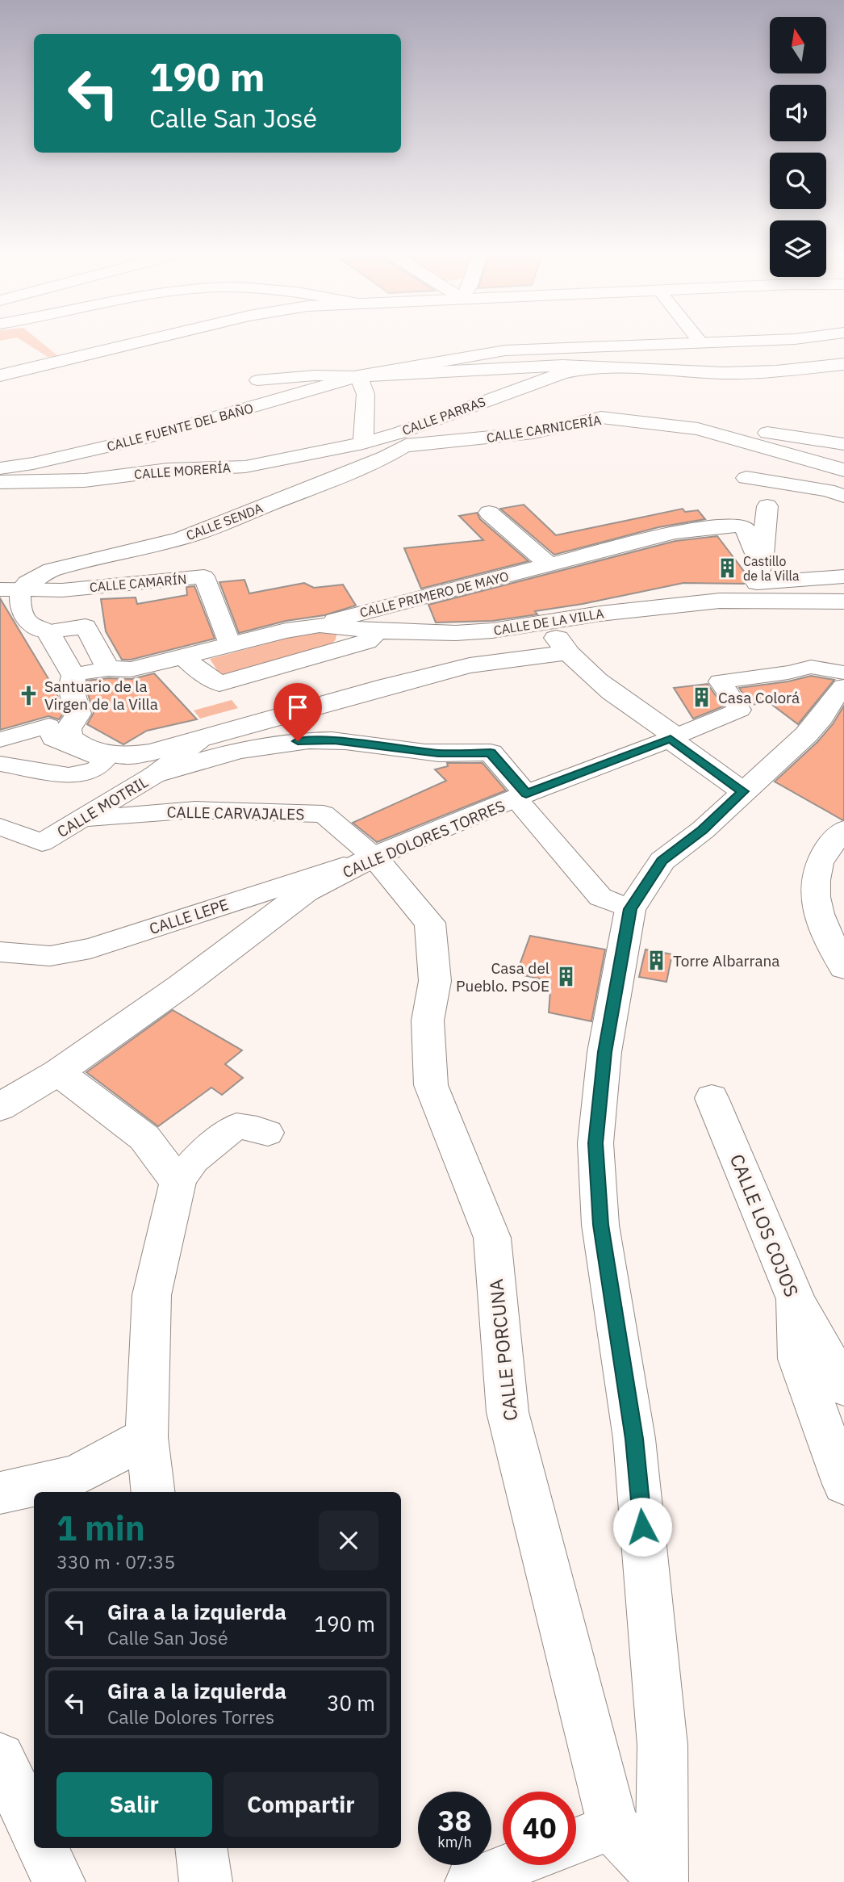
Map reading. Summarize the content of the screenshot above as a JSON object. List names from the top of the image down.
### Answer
{
  "streets": {
    "street": [
      "CALLE PARRAS",
      "CALLE FUENTE DEL BAÑO",
      "CALLE CARNICERÍA",
      "CALLE MORERÍA",
      "CALLE SENDA",
      "CALLE CAMARÍN",
      "CALLE PRIMERO DE MAYO",
      "CALLE DE LA VILLA",
      "CALLE MOTRIL",
      "CALLE CARVAJALES",
      "CALLE DOLORES TORRES",
      "CALLE LEPE",
      "CALLE LOS COJOS",
      "CALLE PORCUNA"
    ]
  },
  "crossings": [
    ["CALLE PARRAS", "CALLE CARNICERÍA"],
    ["CALLE PARRAS", "CALLE MORERÍA"],
    ["CALLE PARRAS", "CALLE SENDA"],
    ["CALLE CARNICERÍA", "CALLE SENDA"],
    ["CALLE SENDA", "CALLE CAMARÍN"],
    ["CALLE CAMARÍN", "CALLE DE LA VILLA"],
    ["CALLE PRIMERO DE MAYO", "CALLE DE LA VILLA"],
    ["CALLE MOTRIL", "CALLE CARVAJALES"],
    ["CALLE CARVAJALES", "CALLE DOLORES TORRES"],
    ["CALLE CARVAJALES", "CALLE LEPE"],
    ["CALLE CARVAJALES", "CALLE PORCUNA"],
    ["CALLE DOLORES TORRES", "CALLE LEPE"],
    ["CALLE DOLORES TORRES", "CALLE PORCUNA"],
    ["CALLE LEPE", "CALLE PORCUNA"]
  ],
  "places": {
    "building": [
      "Castillo de la Villa",
      "Casa Colorá",
      "Torre Albarrana",
      "Casa del Pueblo. PSOE"
    ],
    "church": ["Santuario de la Virgen de la Villa"]
  },
  "north": "top",
  "page": {
    "turn": ["190 m", "Calle San José"],
    "heading": ["1 min", "330 m · 07:35"],
    "list": [
      {
        "name": "Gira a la izquierda",
        "note": "Calle San José",
        "value": "190 m"
      },
      {
        "name": "Gira a la izquierda",
        "note": "Calle Dolores Torres",
        "value": "30 m"
      }
    ],
    "buttons": ["Salir", "Compartir"],
    "speed": "38 km/h",
    "limit": "40"
  }
}
